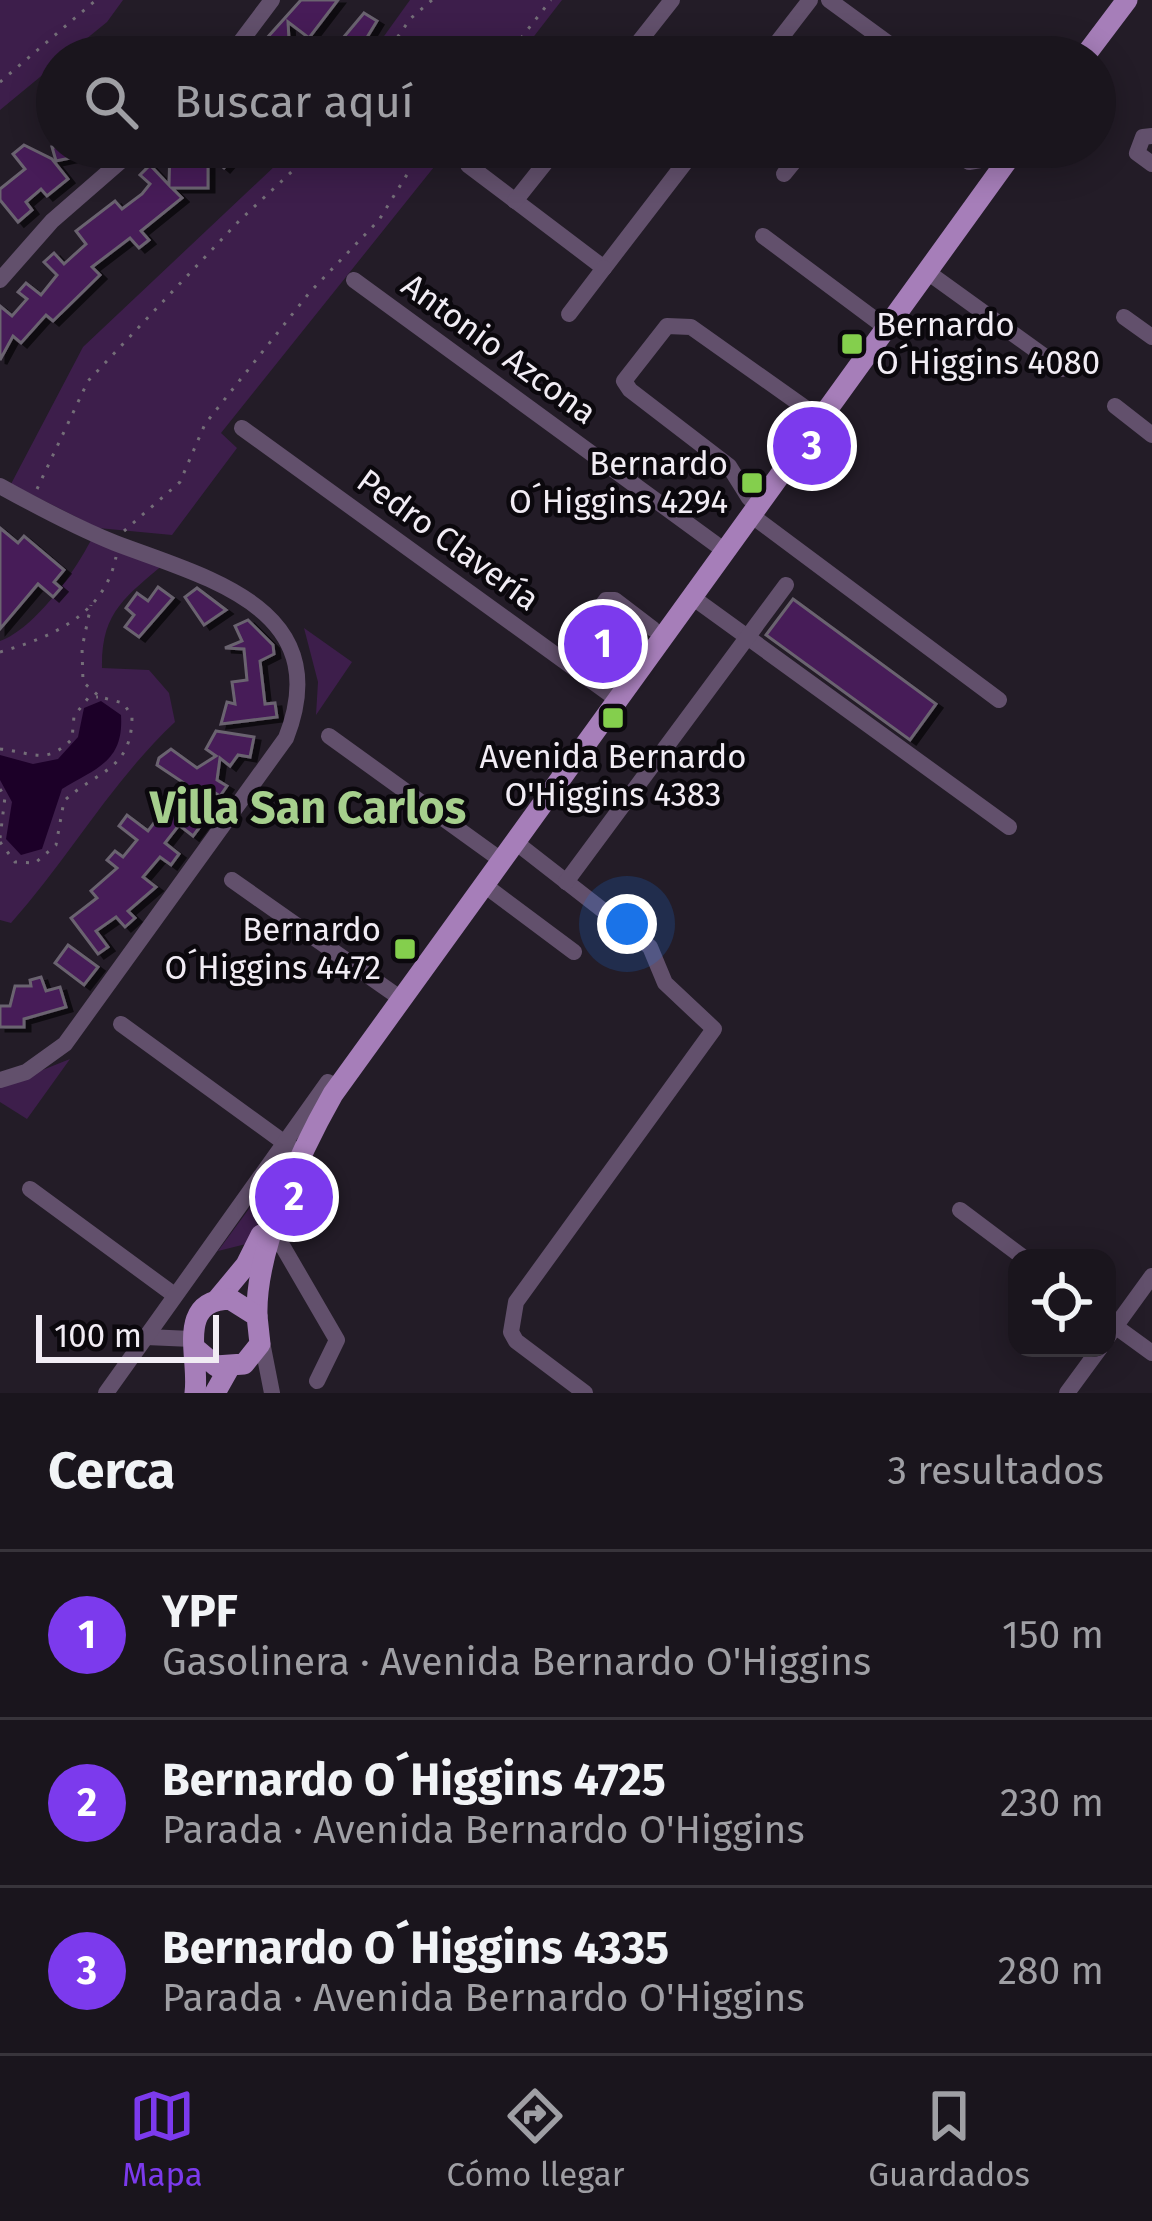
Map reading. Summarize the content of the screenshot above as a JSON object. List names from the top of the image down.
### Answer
{
  "streets": {
    "street": ["Antonio Azcona", "Pedro Clavería"]
  },
  "districts": ["Villa San Carlos"],
  "places": {
    "transit": [
      "Bernardo O´Higgins 4080",
      "Bernardo O´Higgins 4294",
      "Avenida Bernardo O'Higgins 4383",
      "Bernardo O´Higgins 4472"
    ]
  },
  "scale_bar": "100 m",
  "page": {
    "search": "Buscar aquí",
    "pins": ["3", "1", "2"],
    "scale": "100 m",
    "heading": ["Cerca", "3 resultados"],
    "list": [
      {
        "mark": "1",
        "name": "YPF",
        "note": "Gasolinera · Avenida Bernardo O'Higgins",
        "value": "150 m"
      },
      {
        "mark": "2",
        "name": "Bernardo O´Higgins 4725",
        "note": "Parada · Avenida Bernardo O'Higgins",
        "value": "230 m"
      },
      {
        "mark": "3",
        "name": "Bernardo O´Higgins 4335",
        "note": "Parada · Avenida Bernardo O'Higgins",
        "value": "280 m"
      }
    ],
    "nav": ["Mapa", "Cómo llegar", "Guardados"]
  }
}
